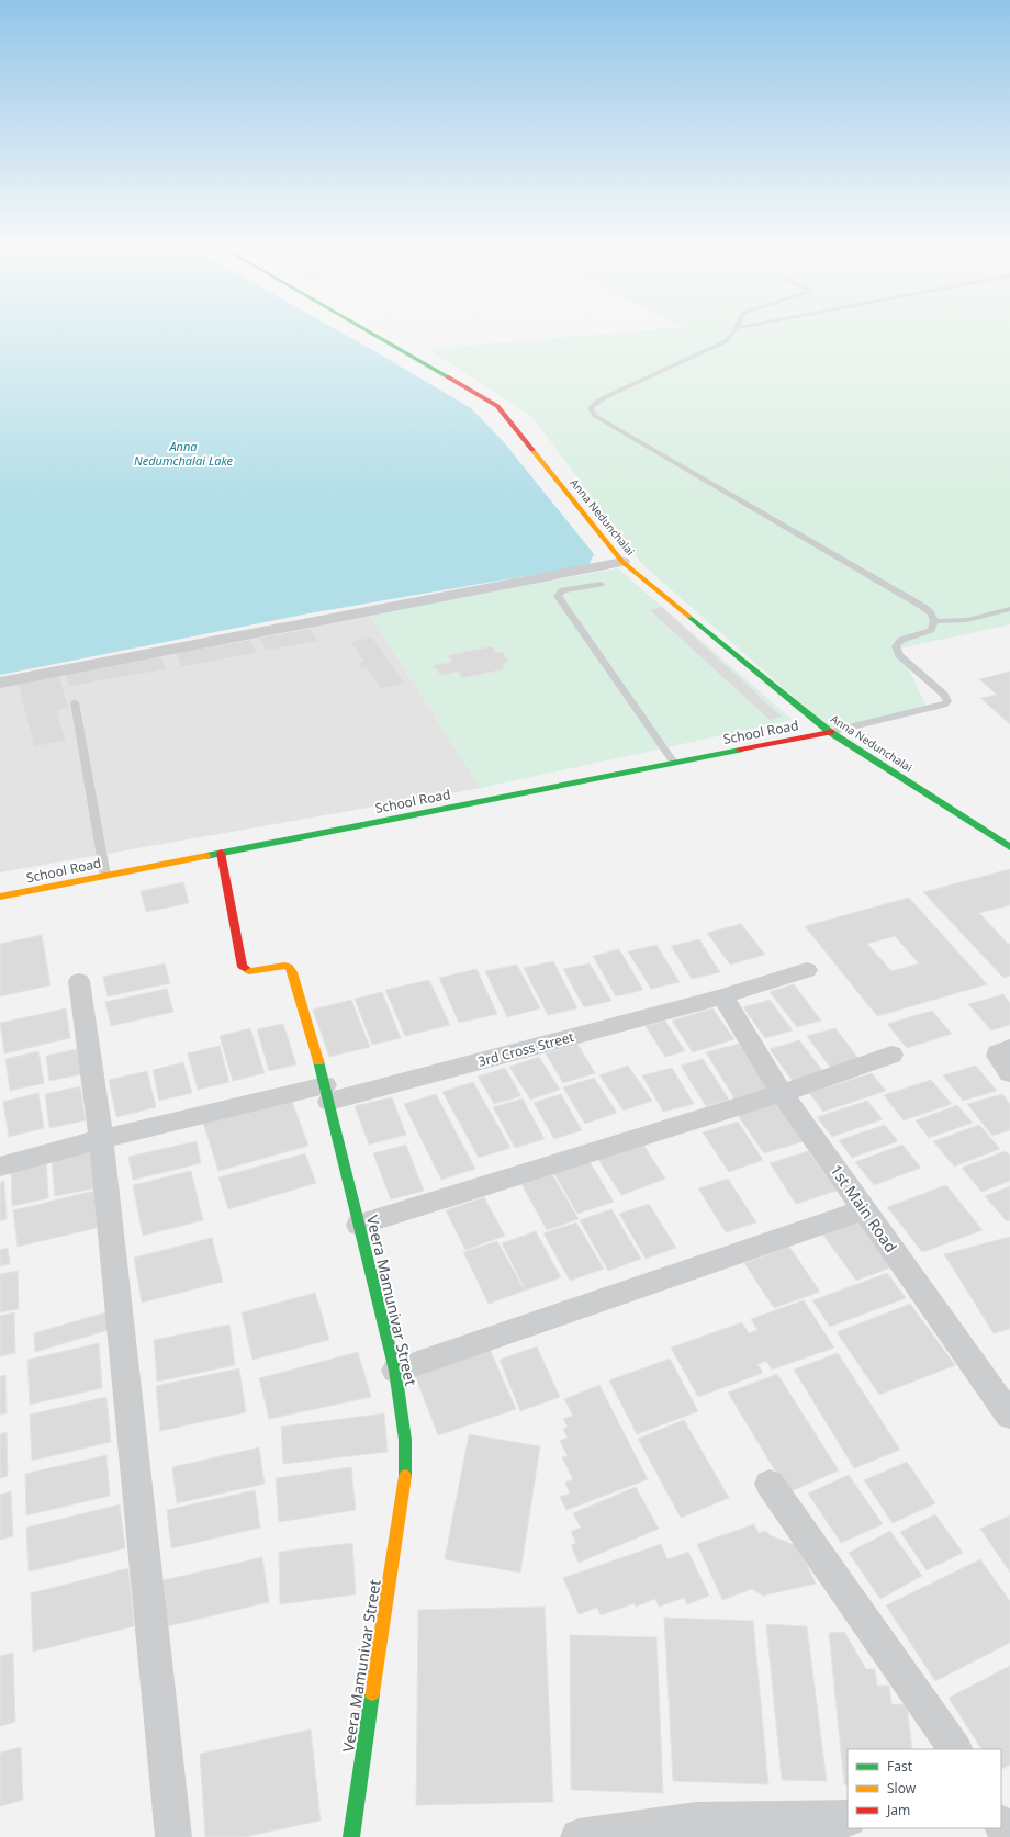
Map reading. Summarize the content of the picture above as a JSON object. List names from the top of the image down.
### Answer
{
  "streets": {
    "street": [
      "Anna Nedunchalai",
      "School Road",
      "3rd Cross Street",
      "1st Main Road",
      "Veera Mamunivar Street"
    ]
  },
  "crossings": [
    ["Anna Nedunchalai", "School Road"],
    ["School Road", "Veera Mamunivar Street"],
    ["3rd Cross Street", "1st Main Road"],
    ["3rd Cross Street", "Veera Mamunivar Street"]
  ],
  "water": ["Anna Nedumchalai Lake"],
  "legend": ["Fast", "Slow", "Jam"]
}
